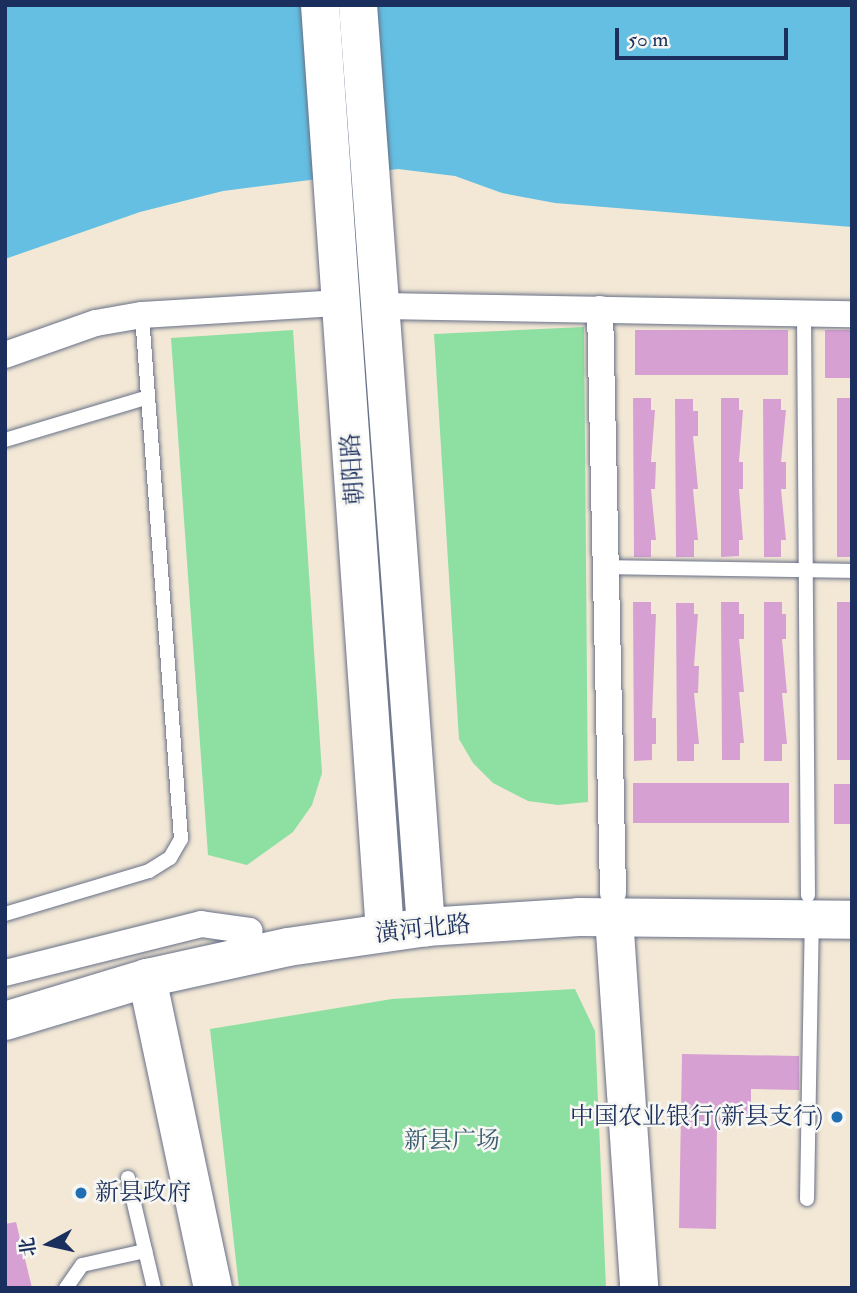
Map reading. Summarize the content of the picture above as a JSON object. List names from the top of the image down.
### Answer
{
  "streets": {
    "main road": ["朝阳路", "潢河北路"]
  },
  "crossings": [
    ["朝阳路", "潢河北路"]
  ],
  "parks": ["新县广场"],
  "places": ["中国农业银行(新县支行)", "新县政府"],
  "scale_bar": "50 m",
  "north": "left"
}
